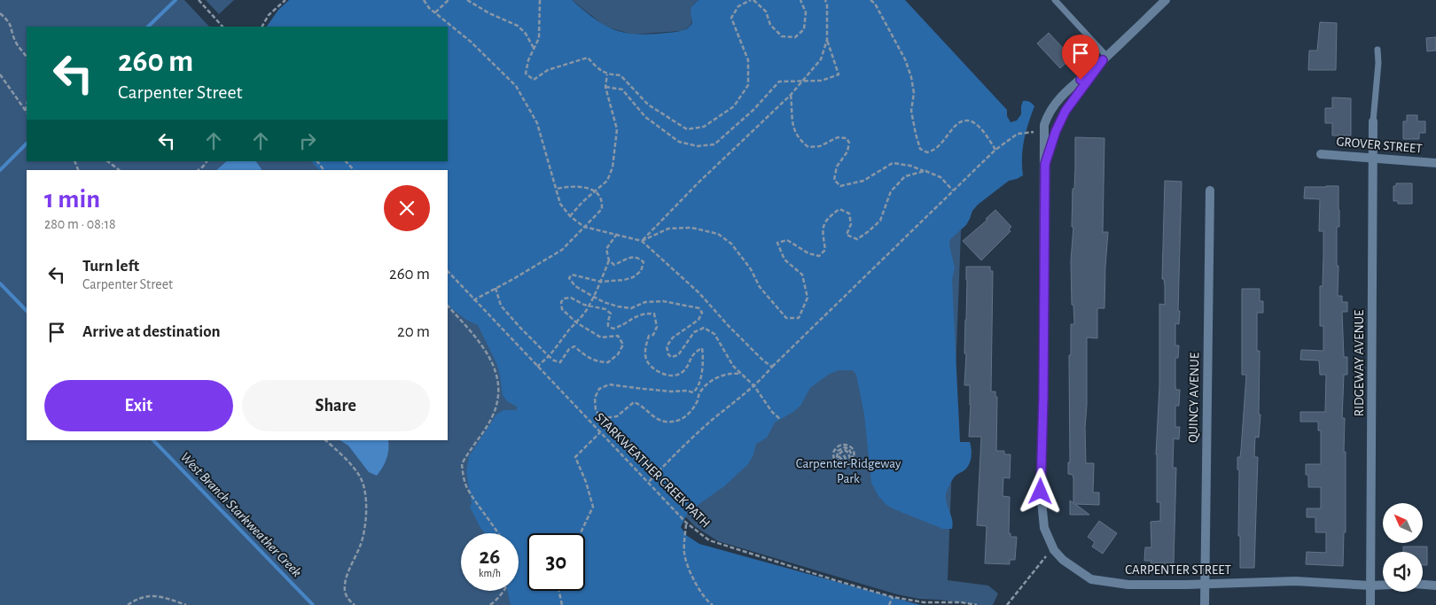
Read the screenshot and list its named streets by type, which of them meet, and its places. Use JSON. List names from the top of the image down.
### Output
{
  "streets": {
    "street": [
      "GROVER STREET",
      "RIDGEWAY AVENUE",
      "QUINCY AVENUE",
      "CARPENTER STREET"
    ],
    "path": ["STARKWEATHER CREEK PATH"]
  },
  "crossings": [
    ["GROVER STREET", "RIDGEWAY AVENUE"],
    ["RIDGEWAY AVENUE", "CARPENTER STREET"],
    ["QUINCY AVENUE", "CARPENTER STREET"]
  ],
  "water": ["West Branch Starkweather Creek"],
  "parks": ["Carpenter-Ridgeway Park"],
  "north": "top left",
  "page": {
    "turn": ["260 m", "Carpenter Street"],
    "heading": ["1 min", "280 m · 08:18"],
    "list": [
      {
        "name": "Turn left",
        "note": "Carpenter Street",
        "value": "260 m"
      },
      {
        "name": "Arrive at destination",
        "value": "20 m"
      }
    ],
    "buttons": ["Exit", "Share"],
    "speed": "26 km/h",
    "limit": "30"
  }
}
